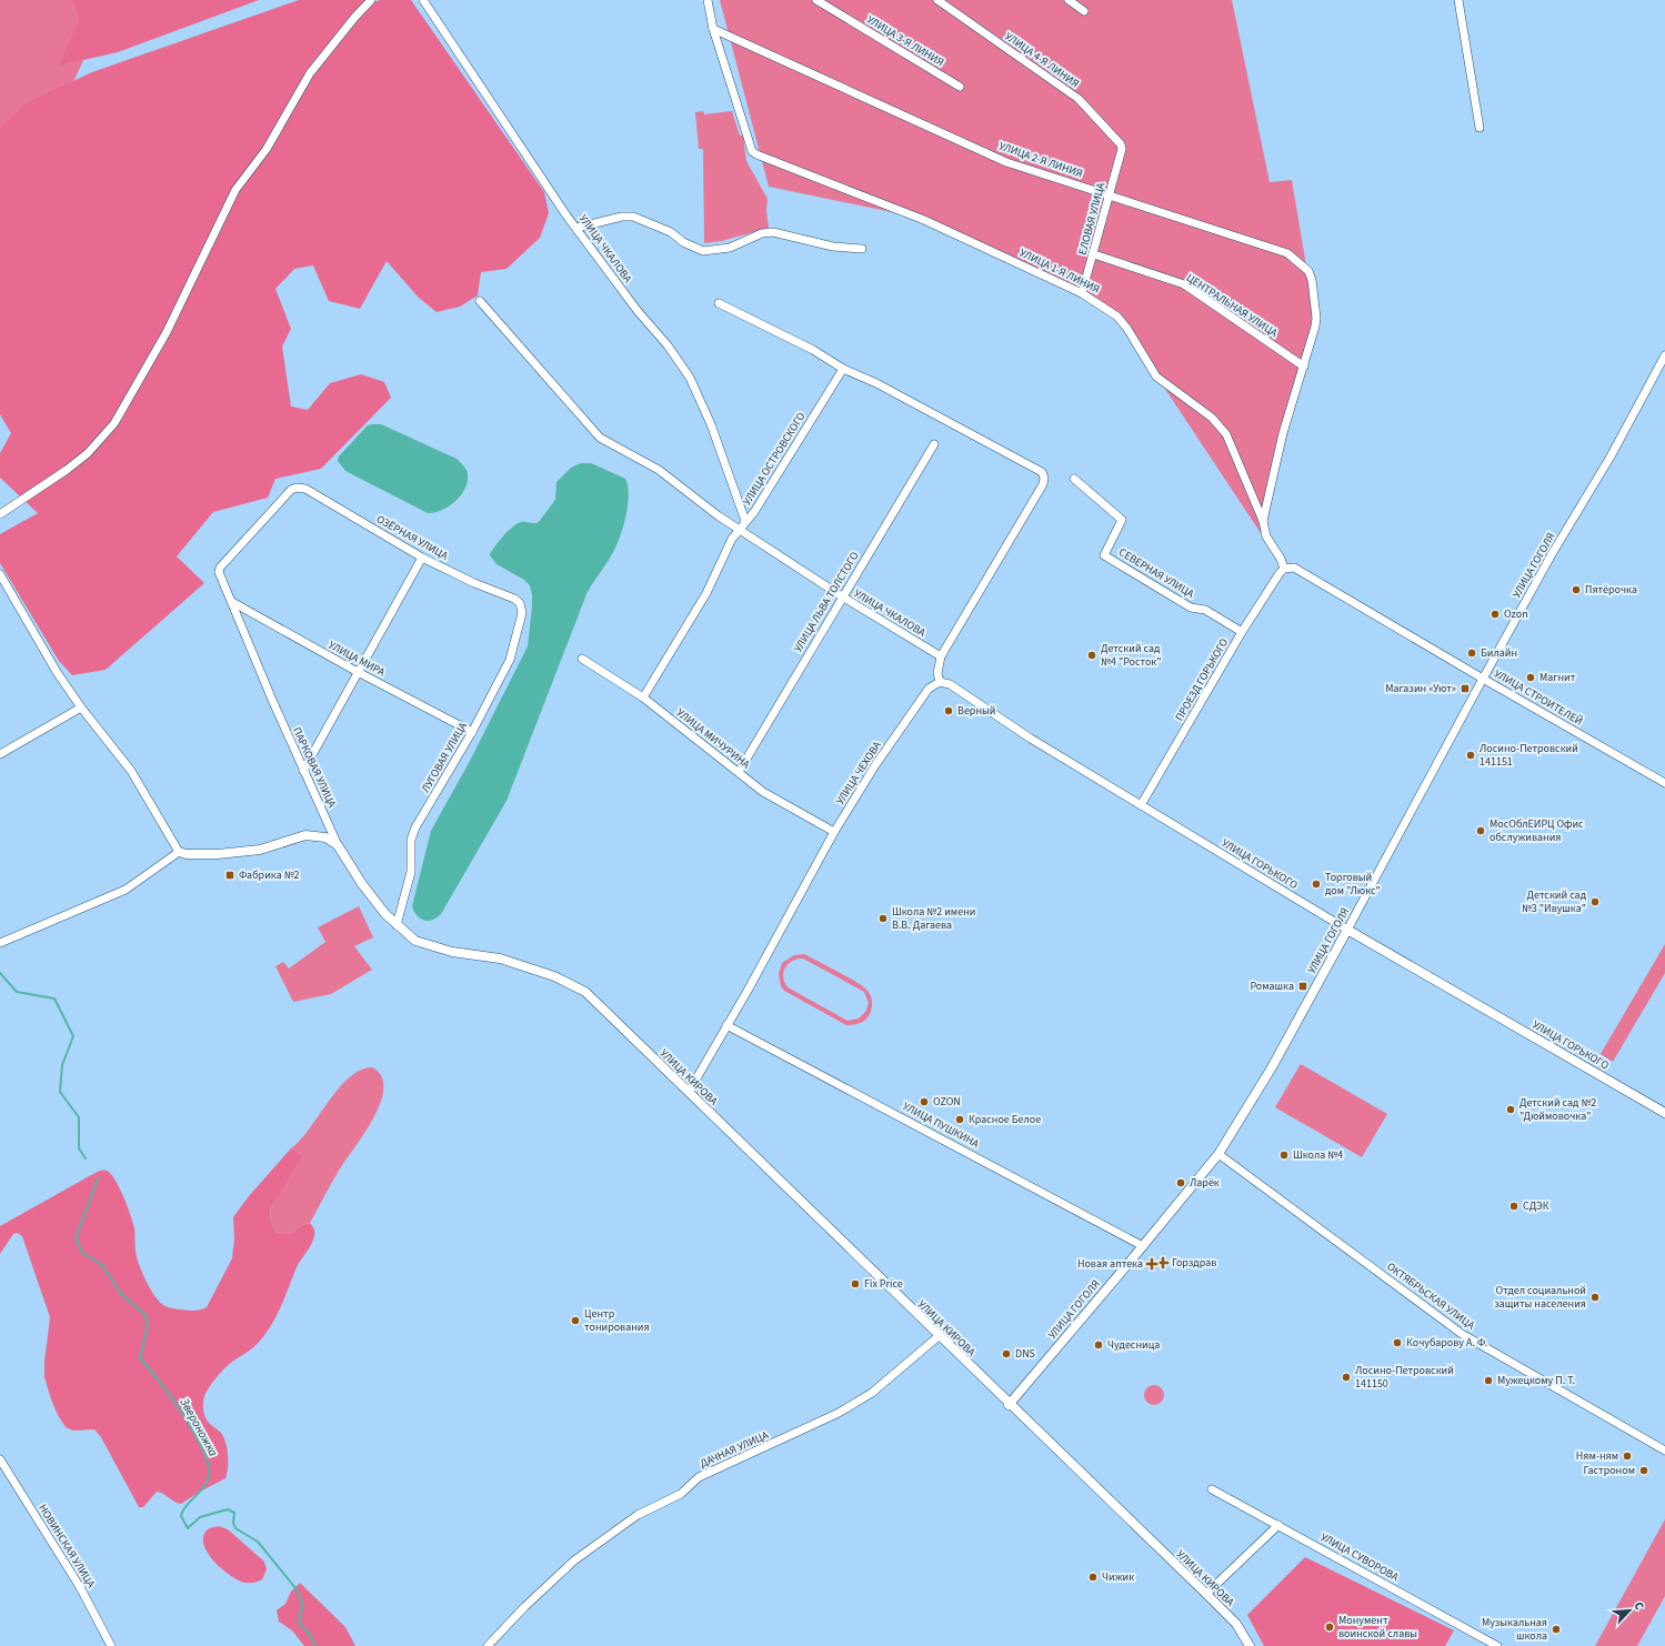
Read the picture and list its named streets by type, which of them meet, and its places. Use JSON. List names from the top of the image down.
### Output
{
  "streets": {
    "street": [
      "УЛИЦА 3-Я ЛИНИЯ",
      "УЛИЦА 4-Я ЛИНИЯ",
      "УЛИЦА 2-Я ЛИНИЯ",
      "ЕЛОВАЯ УЛИЦА",
      "УЛИЦА ЧКАЛОВА",
      "УЛИЦА 1-Я ЛИНИЯ",
      "ЦЕНТРАЛЬНАЯ УЛИЦА",
      "УЛИЦА ОСТРОВСКОГО",
      "ОЗЁРНАЯ УЛИЦА",
      "УЛИЦА ГОГОЛЯ",
      "СЕВЕРНАЯ УЛИЦА",
      "УЛИЦА ЛЬВА ТОЛСТОГО",
      "УЛИЦА МИРА",
      "ПРОЕЗД ГОРЬКОГО",
      "УЛИЦА СТРОИТЕЛЕЙ",
      "УЛИЦА МИЧУРИНА",
      "ЛУГОВАЯ УЛИЦА",
      "ПАРКОВАЯ УЛИЦА",
      "УЛИЦА ЧЕХОВА",
      "УЛИЦА ГОРЬКОГО",
      "УЛИЦА КИРОВА",
      "УЛИЦА ПУШКИНА",
      "ОКТЯБРЬСКАЯ УЛИЦА",
      "ДАЧНАЯ УЛИЦА",
      "НОВИНСКАЯ УЛИЦА",
      "УЛИЦА СУВОРОВА"
    ]
  },
  "crossings": [
    ["УЛИЦА 4-Я ЛИНИЯ", "ЕЛОВАЯ УЛИЦА"],
    ["УЛИЦА 2-Я ЛИНИЯ", "ЕЛОВАЯ УЛИЦА"],
    ["УЛИЦА 2-Я ЛИНИЯ", "УЛИЦА 1-Я ЛИНИЯ"],
    ["УЛИЦА 2-Я ЛИНИЯ", "ЦЕНТРАЛЬНАЯ УЛИЦА"],
    ["ЕЛОВАЯ УЛИЦА", "УЛИЦА 1-Я ЛИНИЯ"],
    ["ЕЛОВАЯ УЛИЦА", "ЦЕНТРАЛЬНАЯ УЛИЦА"],
    ["УЛИЦА ЧКАЛОВА", "УЛИЦА ОСТРОВСКОГО"],
    ["УЛИЦА ЧКАЛОВА", "УЛИЦА ЛЬВА ТОЛСТОГО"],
    ["УЛИЦА 1-Я ЛИНИЯ", "ПРОЕЗД ГОРЬКОГО"],
    ["УЛИЦА 1-Я ЛИНИЯ", "УЛИЦА СТРОИТЕЛЕЙ"],
    ["УЛИЦА ОСТРОВСКОГО", "УЛИЦА МИЧУРИНА"],
    ["ОЗЁРНАЯ УЛИЦА", "ЛУГОВАЯ УЛИЦА"],
    ["ОЗЁРНАЯ УЛИЦА", "ПАРКОВАЯ УЛИЦА"],
    ["УЛИЦА ГОГОЛЯ", "УЛИЦА СТРОИТЕЛЕЙ"],
    ["УЛИЦА ГОГОЛЯ", "УЛИЦА ГОРЬКОГО"],
    ["УЛИЦА ГОГОЛЯ", "УЛИЦА КИРОВА"],
    ["УЛИЦА ГОГОЛЯ", "УЛИЦА ПУШКИНА"],
    ["УЛИЦА ГОГОЛЯ", "ОКТЯБРЬСКАЯ УЛИЦА"],
    ["СЕВЕРНАЯ УЛИЦА", "ПРОЕЗД ГОРЬКОГО"],
    ["УЛИЦА ЛЬВА ТОЛСТОГО", "УЛИЦА МИЧУРИНА"],
    ["УЛИЦА МИРА", "ЛУГОВАЯ УЛИЦА"],
    ["УЛИЦА МИРА", "ПАРКОВАЯ УЛИЦА"],
    ["ПРОЕЗД ГОРЬКОГО", "УЛИЦА СТРОИТЕЛЕЙ"],
    ["ПРОЕЗД ГОРЬКОГО", "УЛИЦА ГОРЬКОГО"],
    ["УЛИЦА МИЧУРИНА", "УЛИЦА ЧЕХОВА"],
    ["ЛУГОВАЯ УЛИЦА", "ПАРКОВАЯ УЛИЦА"],
    ["ПАРКОВАЯ УЛИЦА", "УЛИЦА КИРОВА"],
    ["УЛИЦА ЧЕХОВА", "УЛИЦА ГОРЬКОГО"],
    ["УЛИЦА ЧЕХОВА", "УЛИЦА КИРОВА"],
    ["УЛИЦА ЧЕХОВА", "УЛИЦА ПУШКИНА"],
    ["УЛИЦА КИРОВА", "ДАЧНАЯ УЛИЦА"]
  ],
  "water": ["Звероножка"],
  "places": {
    "other": [
      "Пятёрочка",
      "Ozon",
      "Билайн",
      "Детский сад №4 \"Росток\"",
      "Магнит",
      "Верный",
      "Лосино-Петровский 141151",
      "МосОблЕИРЦ Офис обслуживания",
      "Торговый дом \"Люкс\"",
      "Детский сад №3 \"Ивушка\"",
      "Школа №2 имени В.В. Дагаева",
      "OZON",
      "Детский сад №2 \"Дюймовочка\"",
      "Красное Белое",
      "Школа №4",
      "Ларёк",
      "СДЭК",
      "Fix Price",
      "Отдел социальной защиты населения",
      "Центр тонирования",
      "Кочубарову А. Ф.",
      "Чудесница",
      "DNS",
      "Лосино-Петровский 141150",
      "Мужецкому П. Т.",
      "Ням-ням",
      "Гастроном",
      "Чижик",
      "Монумент воинской славы",
      "Музыкальная школа"
    ],
    "transit": ["Магазин «Уют»", "Фабрика №2", "Ромашка"],
    "health": ["Горздрав", "Новая аптека"]
  },
  "north": "top right"
}
